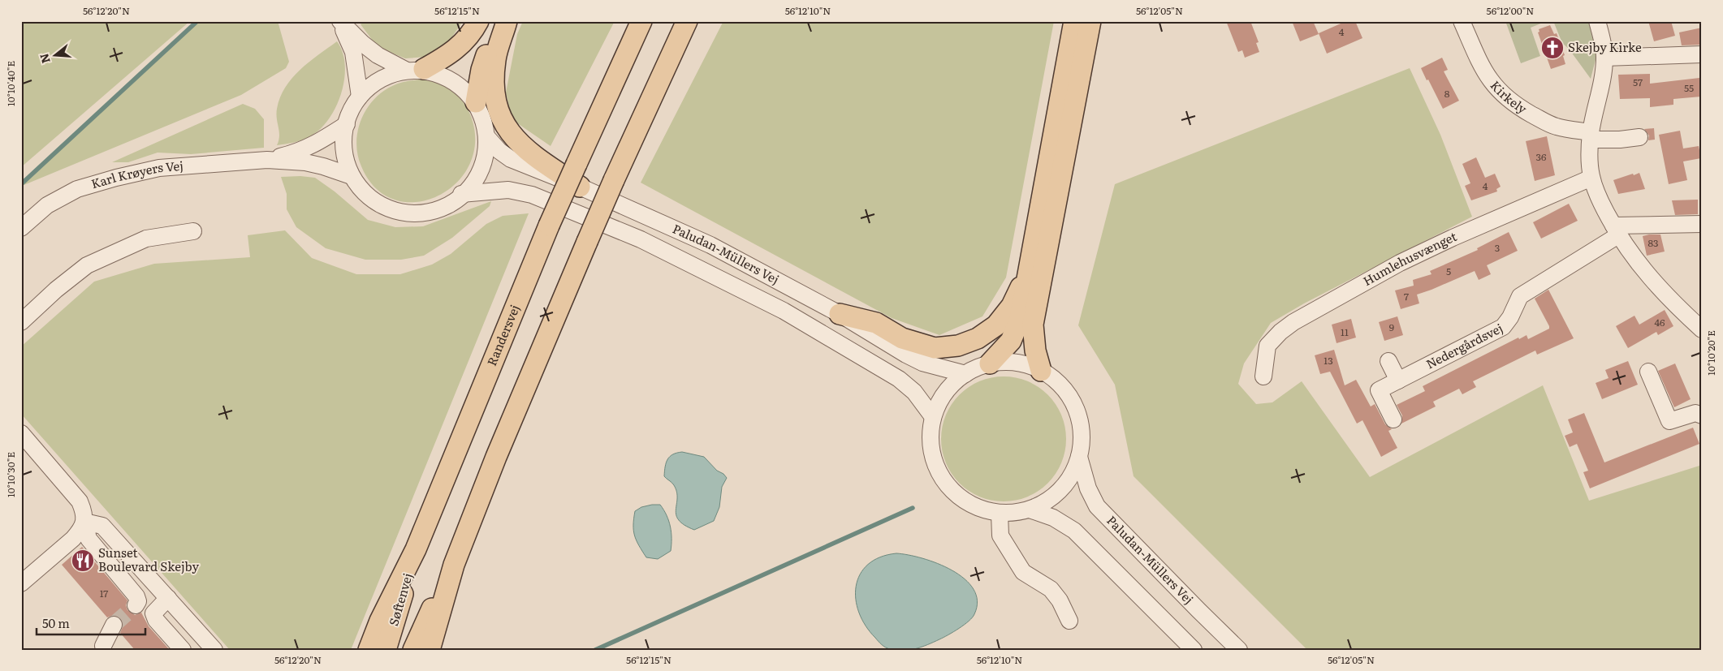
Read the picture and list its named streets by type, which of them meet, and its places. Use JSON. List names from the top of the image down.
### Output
{
  "streets": {
    "main road": ["Randersvej", "Søftenvej"],
    "street": [
      "Kirkely",
      "Karl Krøyers Vej",
      "Paludan-Müllers Vej",
      "Humlehusvænget",
      "Nedergårdsvej"
    ]
  },
  "crossings": [
    ["Karl Krøyers Vej", "Paludan-Müllers Vej"],
    ["Randersvej", "Søftenvej"]
  ],
  "places": {
    "church": ["Skejby Kirke"],
    "restaurant": ["Sunset Boulevard Skejby"]
  },
  "house_numbers": [
    "4",
    "57",
    "55",
    "8",
    "36",
    "4",
    "83",
    "3",
    "5",
    "7",
    "46",
    "9",
    "11",
    "13",
    "17"
  ],
  "scale_bar": "50 m",
  "north": "left",
  "coordinates": [
    "56°12'20\"N",
    "56°12'15\"N",
    "56°12'10\"N",
    "56°12'05\"N",
    "56°12'00\"N",
    "10°10'40\"E",
    "10°10'20\"E",
    "10°10'30\"E"
  ]
}
